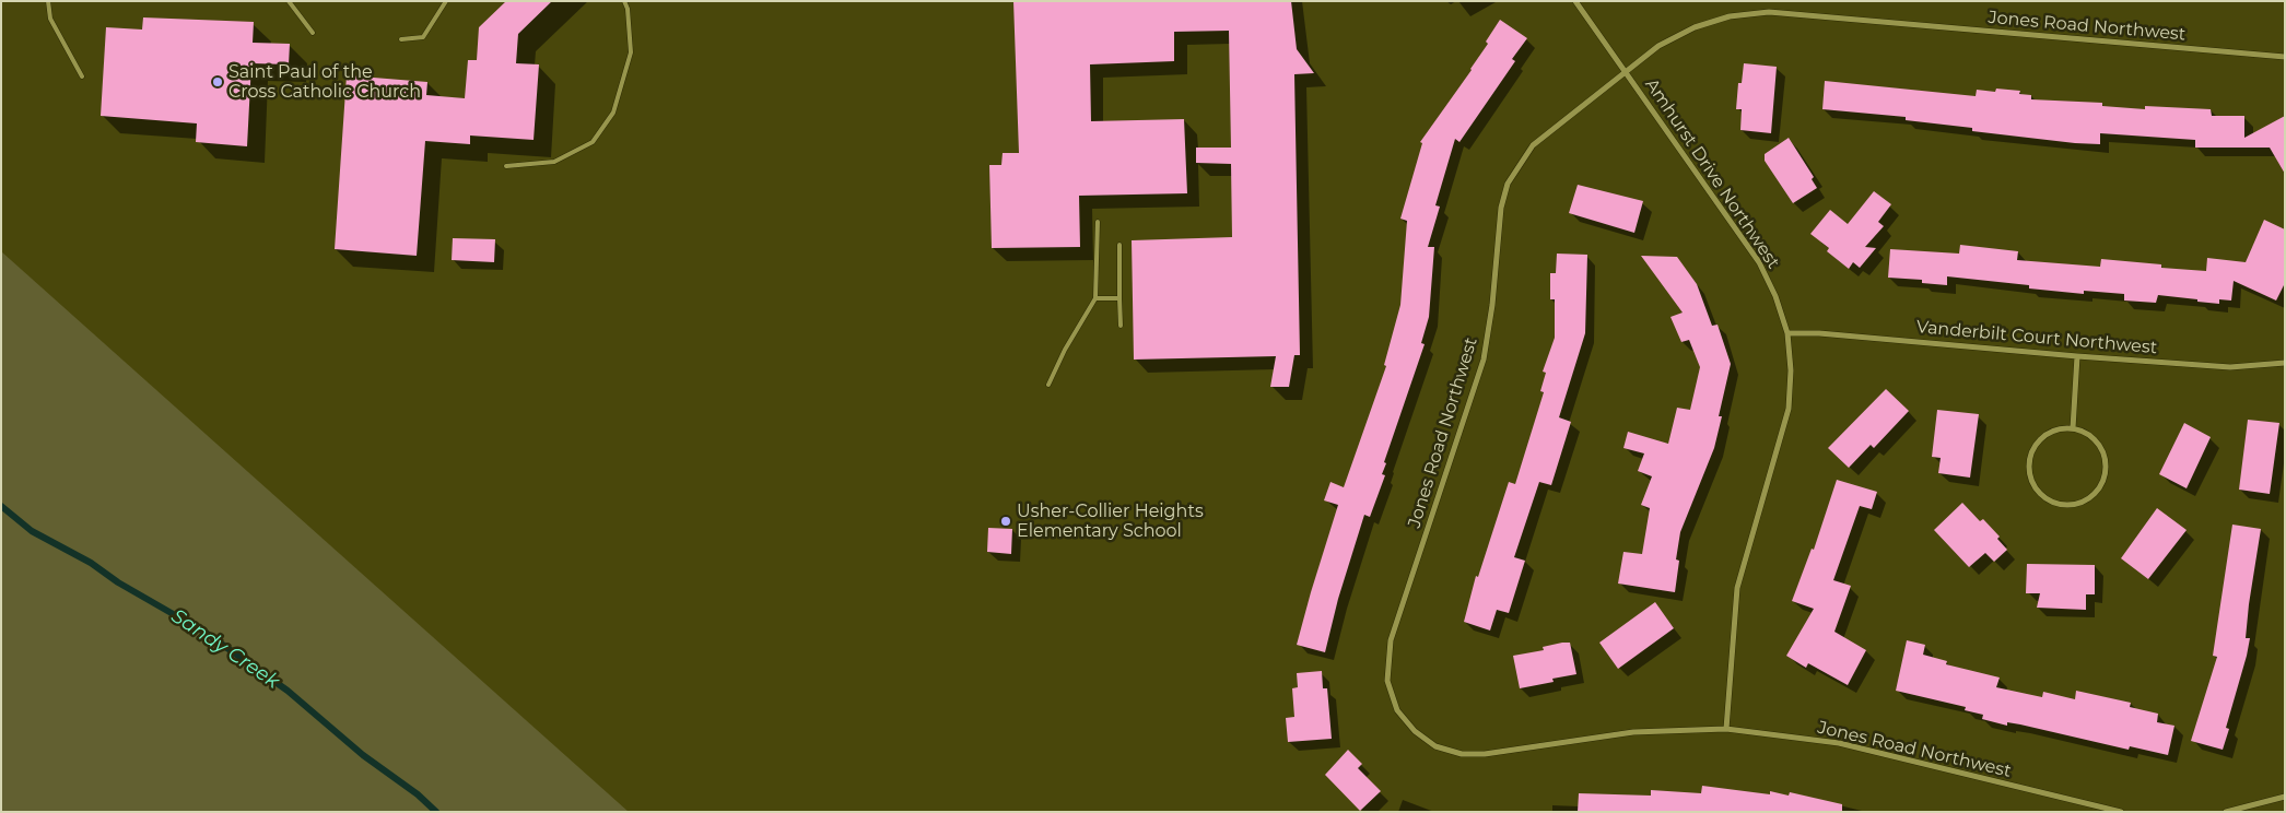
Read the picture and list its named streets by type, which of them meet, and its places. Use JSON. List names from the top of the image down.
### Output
{
  "streets": {
    "street": ["Jones Road Northwest", "Amhurst Drive Northwest", "Vanderbilt Court Northwest"]
  },
  "crossings": [
    ["Jones Road Northwest", "Amhurst Drive Northwest"],
    ["Amhurst Drive Northwest", "Vanderbilt Court Northwest"]
  ],
  "water": ["Sandy Creek"],
  "places": ["Saint Paul of the Cross Catholic Church", "Usher-Collier Heights Elementary School"]
}
